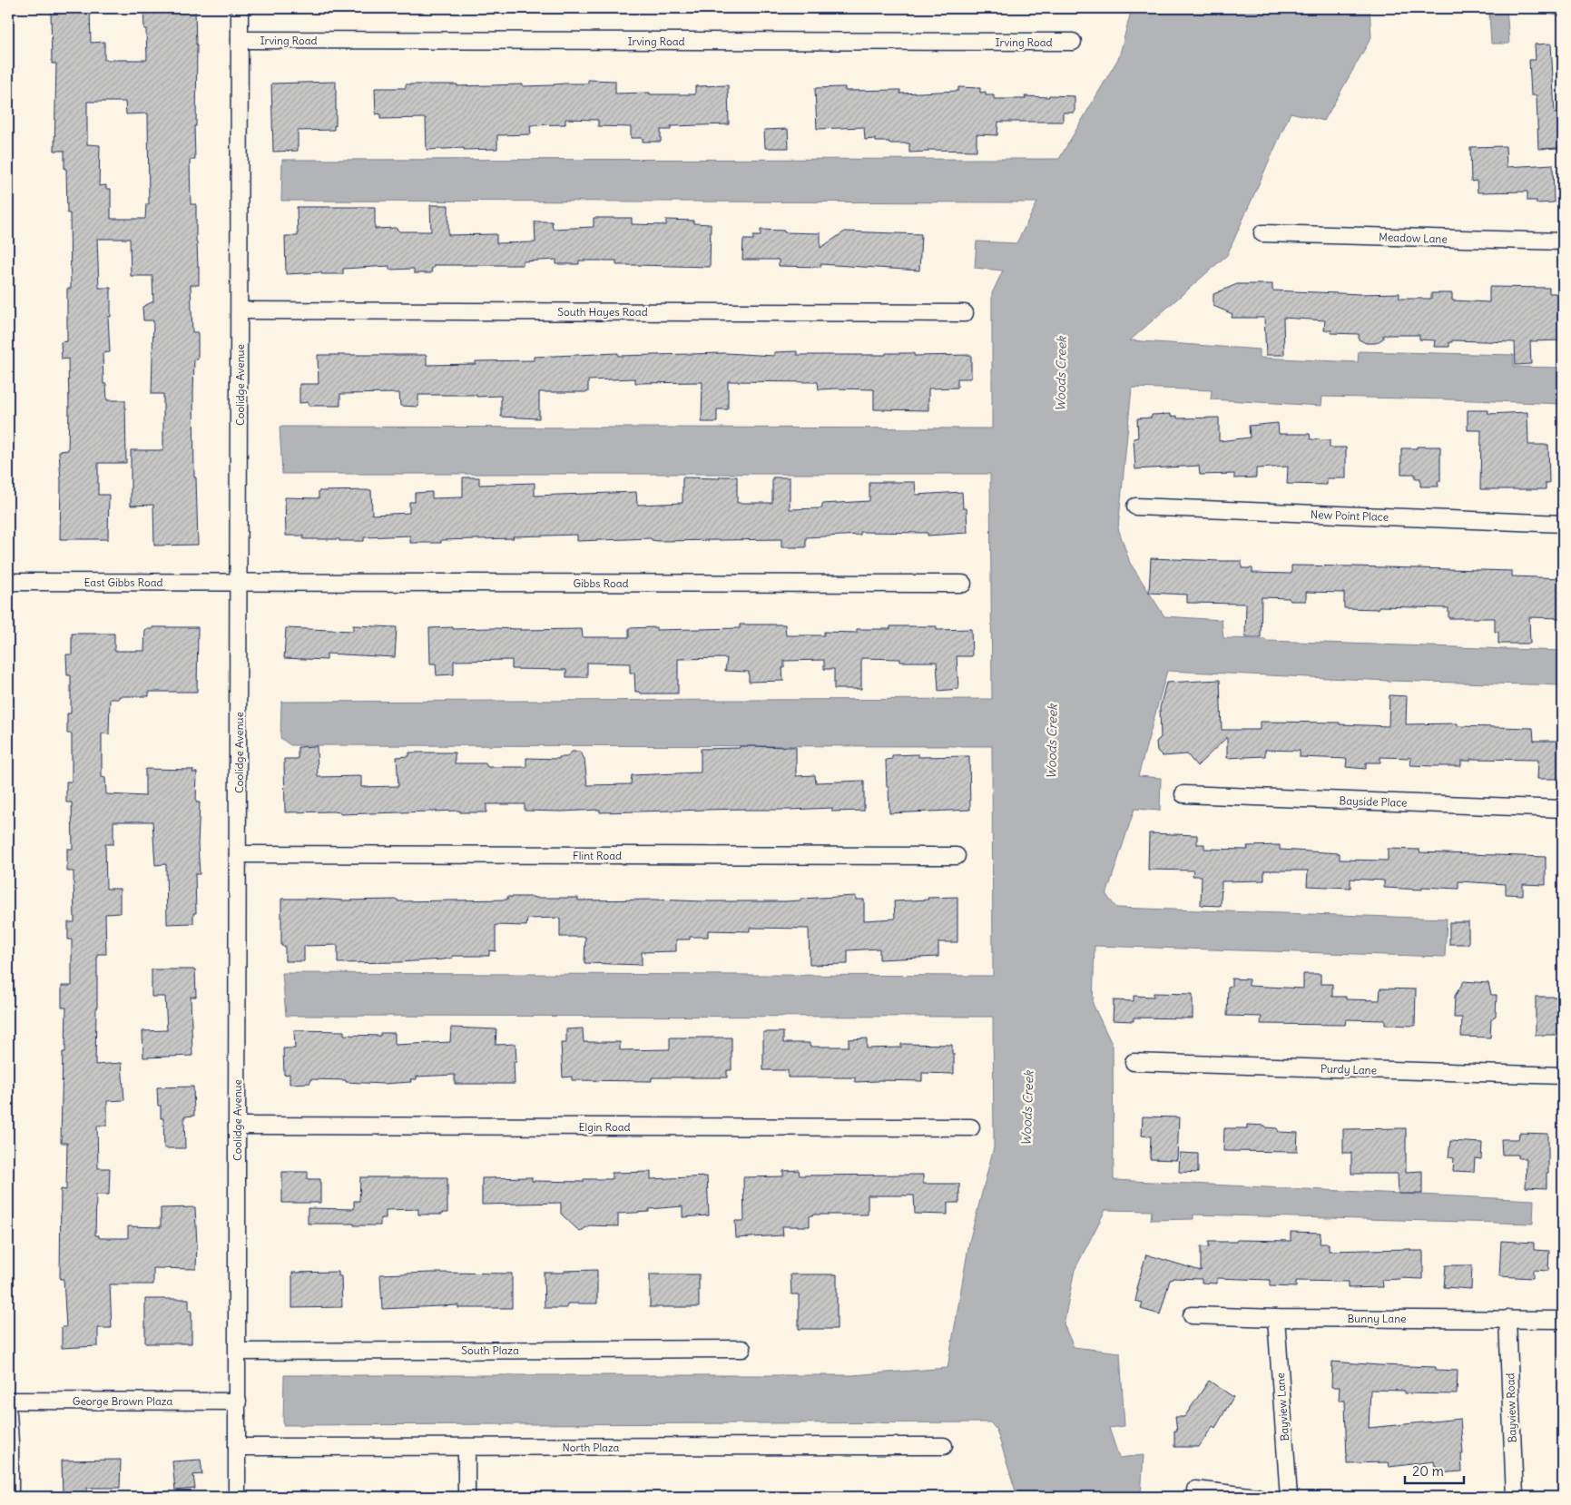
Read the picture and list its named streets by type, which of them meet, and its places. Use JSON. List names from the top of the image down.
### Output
{
  "streets": {
    "street": [
      "Irving Road",
      "Meadow Lane",
      "South Hayes Road",
      "Coolidge Avenue",
      "New Point Place",
      "East Gibbs Road",
      "Gibbs Road",
      "Bayside Place",
      "Flint Road",
      "Purdy Lane",
      "Elgin Road",
      "Bunny Lane",
      "South Plaza",
      "George Brown Plaza",
      "Bayview Lane",
      "Bayview Road",
      "North Plaza"
    ]
  },
  "crossings": [
    ["Irving Road", "Coolidge Avenue"],
    ["South Hayes Road", "Coolidge Avenue"],
    ["Coolidge Avenue", "East Gibbs Road"],
    ["Coolidge Avenue", "Gibbs Road"],
    ["Coolidge Avenue", "Flint Road"],
    ["Coolidge Avenue", "Elgin Road"],
    ["Coolidge Avenue", "South Plaza"],
    ["Coolidge Avenue", "George Brown Plaza"],
    ["Coolidge Avenue", "North Plaza"],
    ["East Gibbs Road", "Gibbs Road"],
    ["Bunny Lane", "Bayview Lane"],
    ["Bunny Lane", "Bayview Road"]
  ],
  "water": ["Woods Creek"],
  "scale_bar": "20 m"
}
